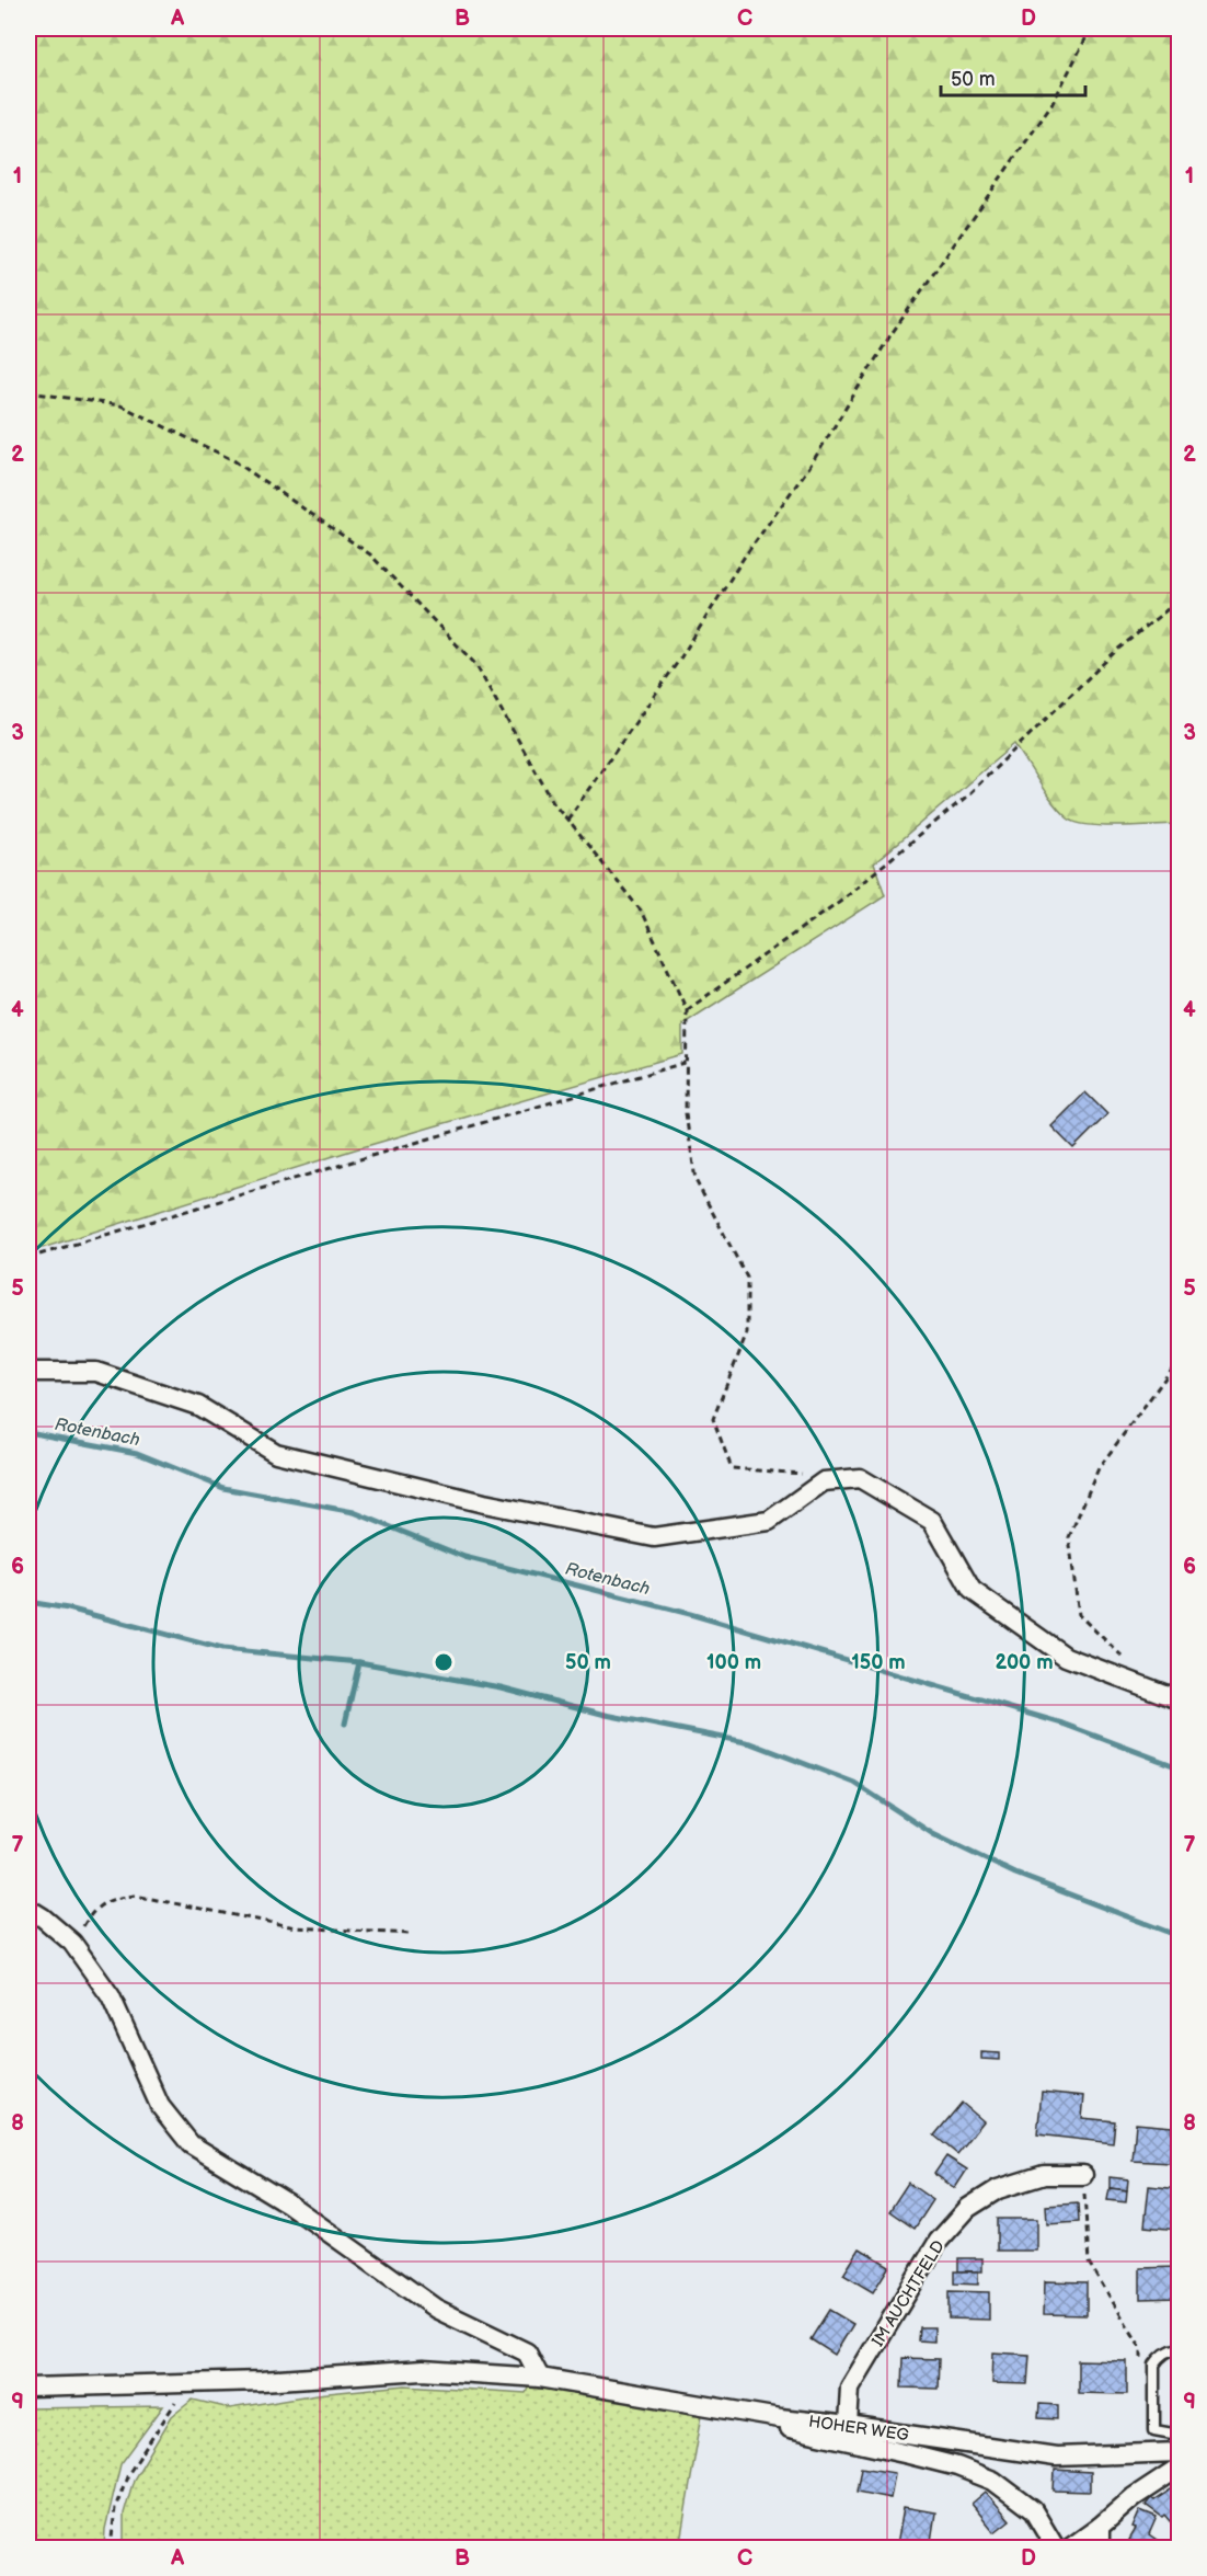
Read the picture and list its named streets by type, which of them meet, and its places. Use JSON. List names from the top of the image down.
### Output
{
  "streets": {
    "street": ["IM AUCHTFELD", "HOHER WEG"]
  },
  "crossings": [
    ["IM AUCHTFELD", "HOHER WEG"]
  ],
  "water": ["Rotenbach"],
  "scale_bar": "50 m",
  "grid": {
    "columns": [
      "A",
      "B",
      "C",
      "D"
    ],
    "rows": [
      "1",
      "2",
      "3",
      "4",
      "5",
      "6",
      "7",
      "8",
      "9"
    ]
  },
  "rings": [
    "50 m",
    "100 m",
    "150 m",
    "200 m"
  ]
}
